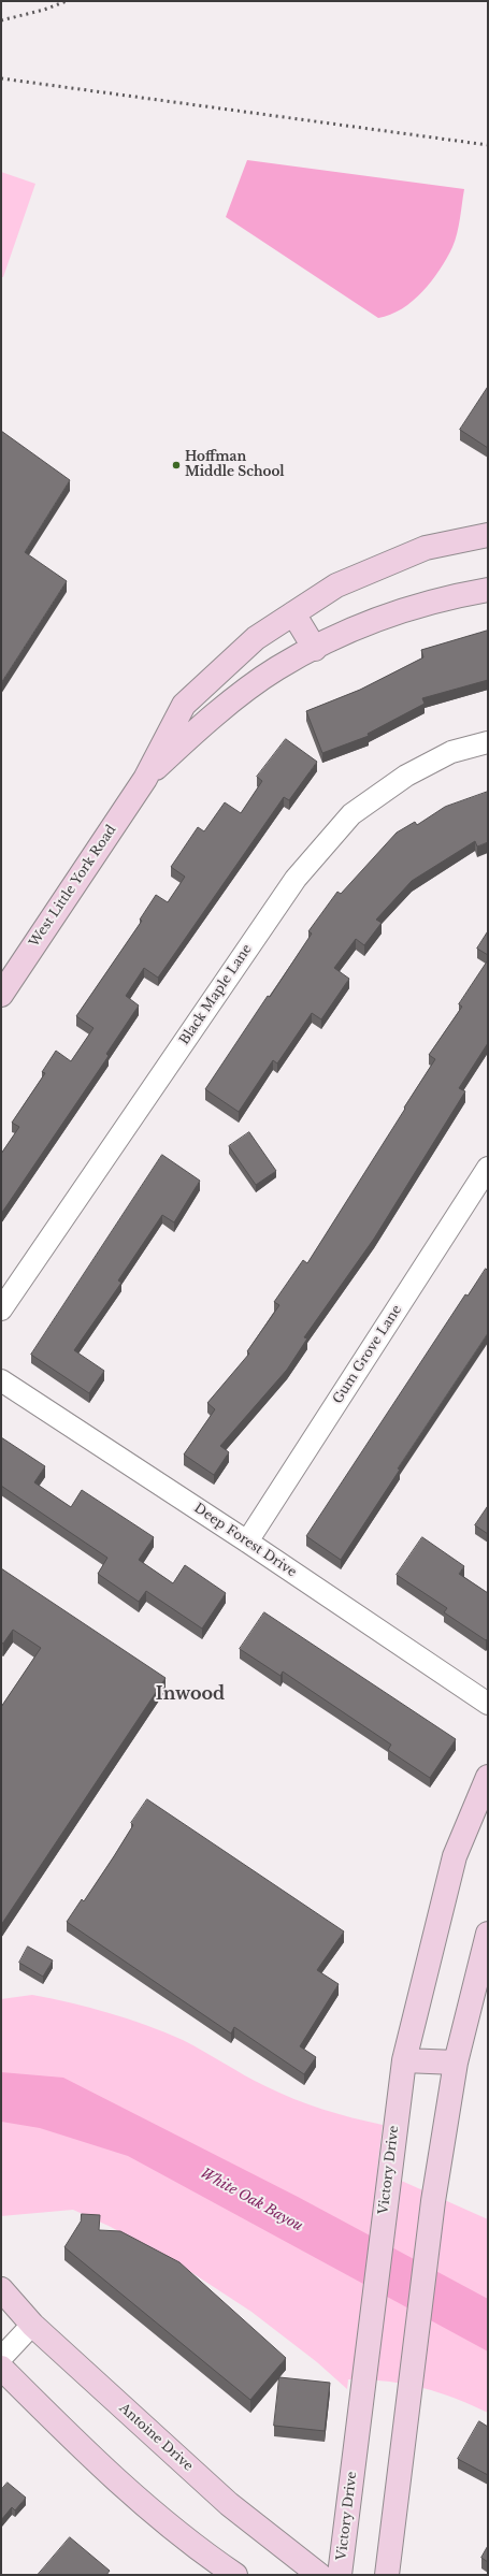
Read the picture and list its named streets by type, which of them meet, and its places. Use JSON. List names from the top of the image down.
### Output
{
  "streets": {
    "main road": ["West Little York Road", "Victory Drive", "Antoine Drive"],
    "street": ["Black Maple Lane", "Gum Grove Lane", "Deep Forest Drive"]
  },
  "crossings": [
    ["Gum Grove Lane", "Deep Forest Drive"]
  ],
  "districts": ["Inwood"],
  "water": ["White Oak Bayou"],
  "places": ["Hoffman Middle School"]
}
